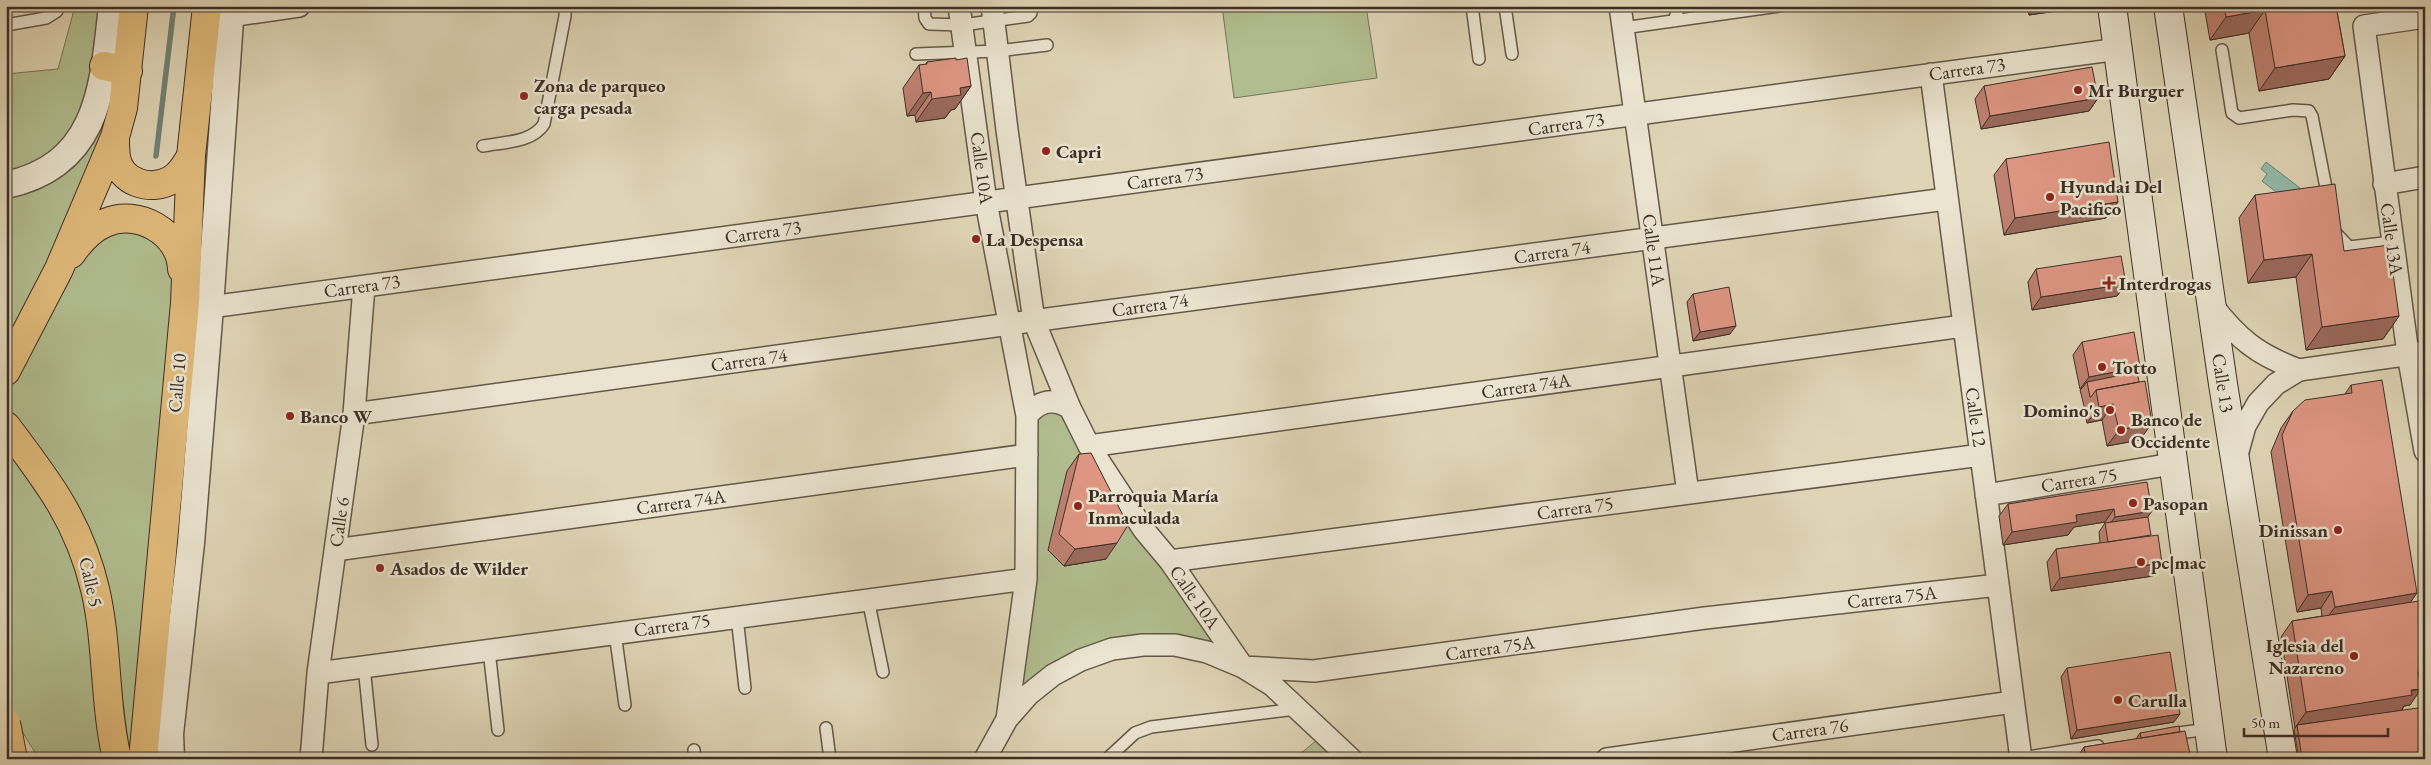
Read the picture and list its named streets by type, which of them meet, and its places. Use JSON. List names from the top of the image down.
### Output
{
  "streets": {
    "main road": ["Calle 10", "Calle 13", "Calle 5"],
    "street": [
      "Carrera 73",
      "Calle 10A",
      "Calle 13A",
      "Calle 11A",
      "Carrera 74",
      "Carrera 74A",
      "Calle 12",
      "Carrera 75",
      "Calle 6",
      "Carrera 75A",
      "Carrera 76"
    ]
  },
  "crossings": [
    ["Carrera 73", "Calle 10A"],
    ["Carrera 73", "Calle 11A"],
    ["Carrera 73", "Calle 10"],
    ["Carrera 73", "Calle 12"],
    ["Carrera 73", "Calle 6"],
    ["Calle 10A", "Carrera 74"],
    ["Calle 10A", "Carrera 74A"],
    ["Calle 10A", "Carrera 75"],
    ["Calle 10A", "Carrera 75A"],
    ["Calle 11A", "Carrera 74"],
    ["Calle 11A", "Carrera 74A"],
    ["Calle 11A", "Carrera 75"],
    ["Carrera 74", "Calle 12"],
    ["Carrera 74", "Calle 6"],
    ["Carrera 74A", "Calle 12"],
    ["Carrera 74A", "Calle 6"],
    ["Calle 12", "Carrera 75"],
    ["Calle 12", "Carrera 75A"],
    ["Calle 12", "Carrera 76"],
    ["Carrera 75", "Calle 6"]
  ],
  "places": {
    "other": [
      "Mr Burguer",
      "Zona de parqueo carga pesada",
      "Capri",
      "Hyundai Del Pacifico",
      "La Despensa",
      "Totto",
      "Domino's",
      "Banco W",
      "Banco de Occidente",
      "Pasopan",
      "Parroquia María Inmaculada",
      "Dinissan",
      "pc|mac",
      "Asados de Wilder",
      "Iglesia del Nazareno",
      "Carulla"
    ],
    "health": ["Interdrogas"]
  },
  "scale_bar": "50 m"
}
